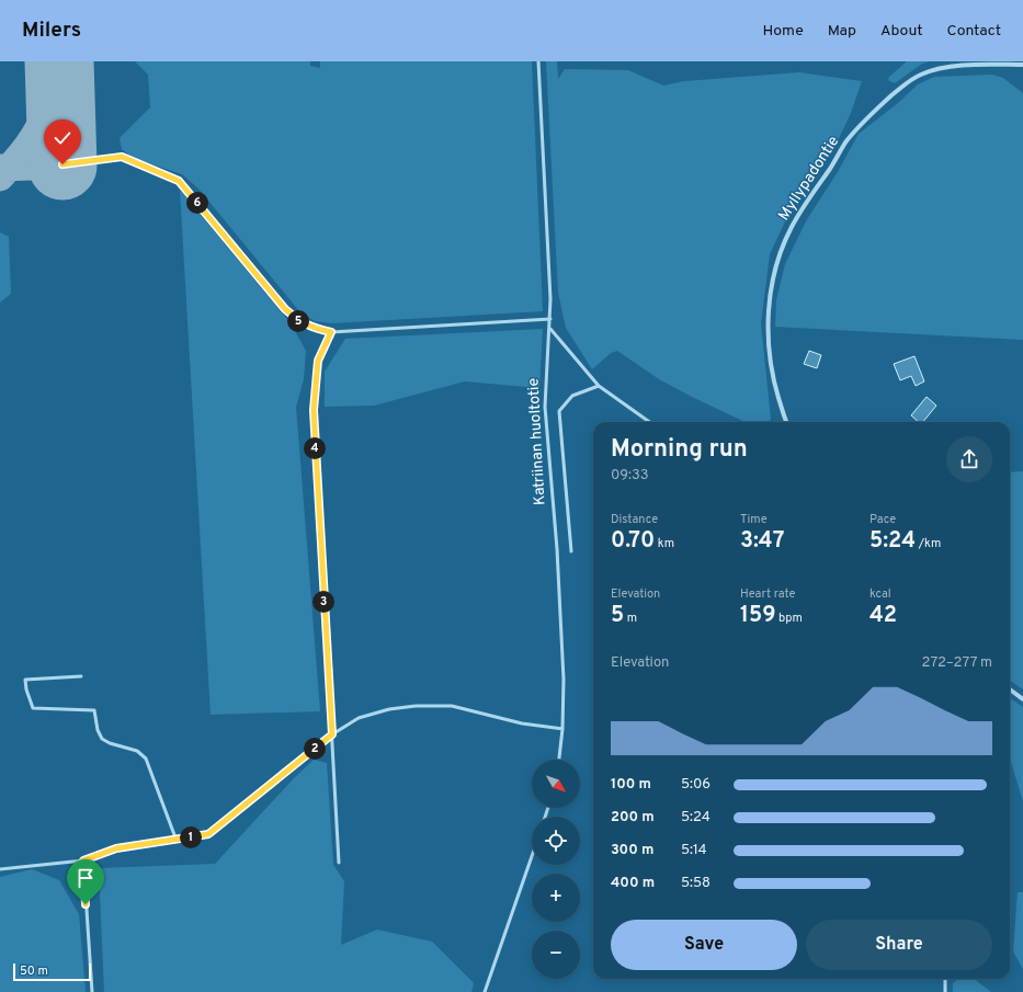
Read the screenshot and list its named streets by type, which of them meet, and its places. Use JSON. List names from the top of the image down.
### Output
{
  "streets": {
    "street": ["Myllypadontie"],
    "lane": ["Katriinan huoltotie"]
  },
  "scale_bar": "50 m",
  "north": "bottom right",
  "page": {
    "header": "Milers",
    "nav": [
      "Home",
      "Map",
      "About",
      "Contact"
    ],
    "pins": [
      "6",
      "5",
      "4",
      "3",
      "2",
      "1"
    ],
    "heading": ["Morning run", "09:33"],
    "stats": [
      ["Distance", "0.70 km"],
      ["Time", "3:47"],
      ["Pace", "5:24 /km"],
      ["Elevation", "5 m"],
      ["Heart rate", "159 bpm"],
      ["kcal", "42"]
    ],
    "chart": ["Elevation", "272–277 m"],
    "map_buttons": ["+", "−"],
    "list": [
      {
        "name": "100 m",
        "note": "5:06"
      },
      {
        "name": "200 m",
        "note": "5:24"
      },
      {
        "name": "300 m",
        "note": "5:14"
      },
      {
        "name": "400 m",
        "note": "5:58"
      }
    ],
    "buttons": ["Save", "Share"],
    "scale": "50 m"
  }
}
